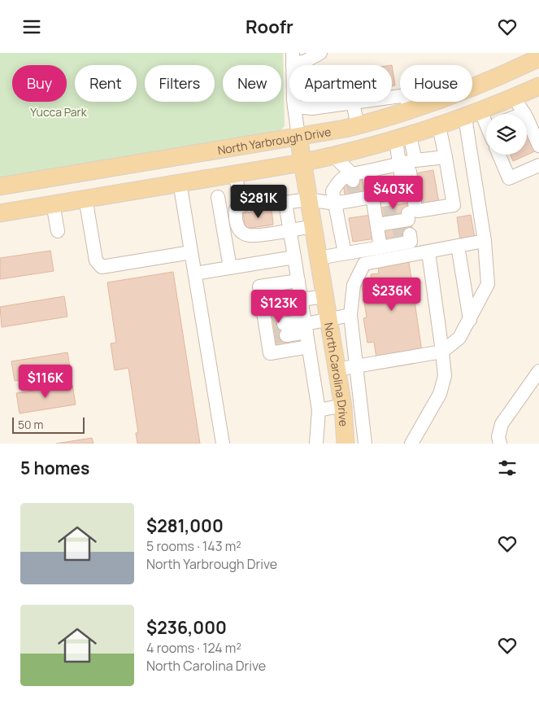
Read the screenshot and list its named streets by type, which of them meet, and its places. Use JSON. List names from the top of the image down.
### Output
{
  "streets": {
    "main road": ["North Yarbrough Drive", "North Carolina Drive"]
  },
  "crossings": [
    ["North Yarbrough Drive", "North Carolina Drive"]
  ],
  "parks": ["Yucca Park"],
  "scale_bar": "50 m",
  "page": {
    "header": "Roofr",
    "chip": [
      "Buy",
      "Rent",
      "Filters",
      "New",
      "Apartment",
      "House"
    ],
    "price": [
      "$403K",
      "$281K",
      "$236K",
      "$123K",
      "$116K"
    ],
    "scale": "50 m",
    "heading": "5 homes",
    "list": [
      {
        "name": "$281,000",
        "note": "5 rooms · 143 m² · North Yarbrough Drive"
      },
      {
        "name": "$236,000",
        "note": "4 rooms · 124 m² · North Carolina Drive"
      }
    ]
  }
}
